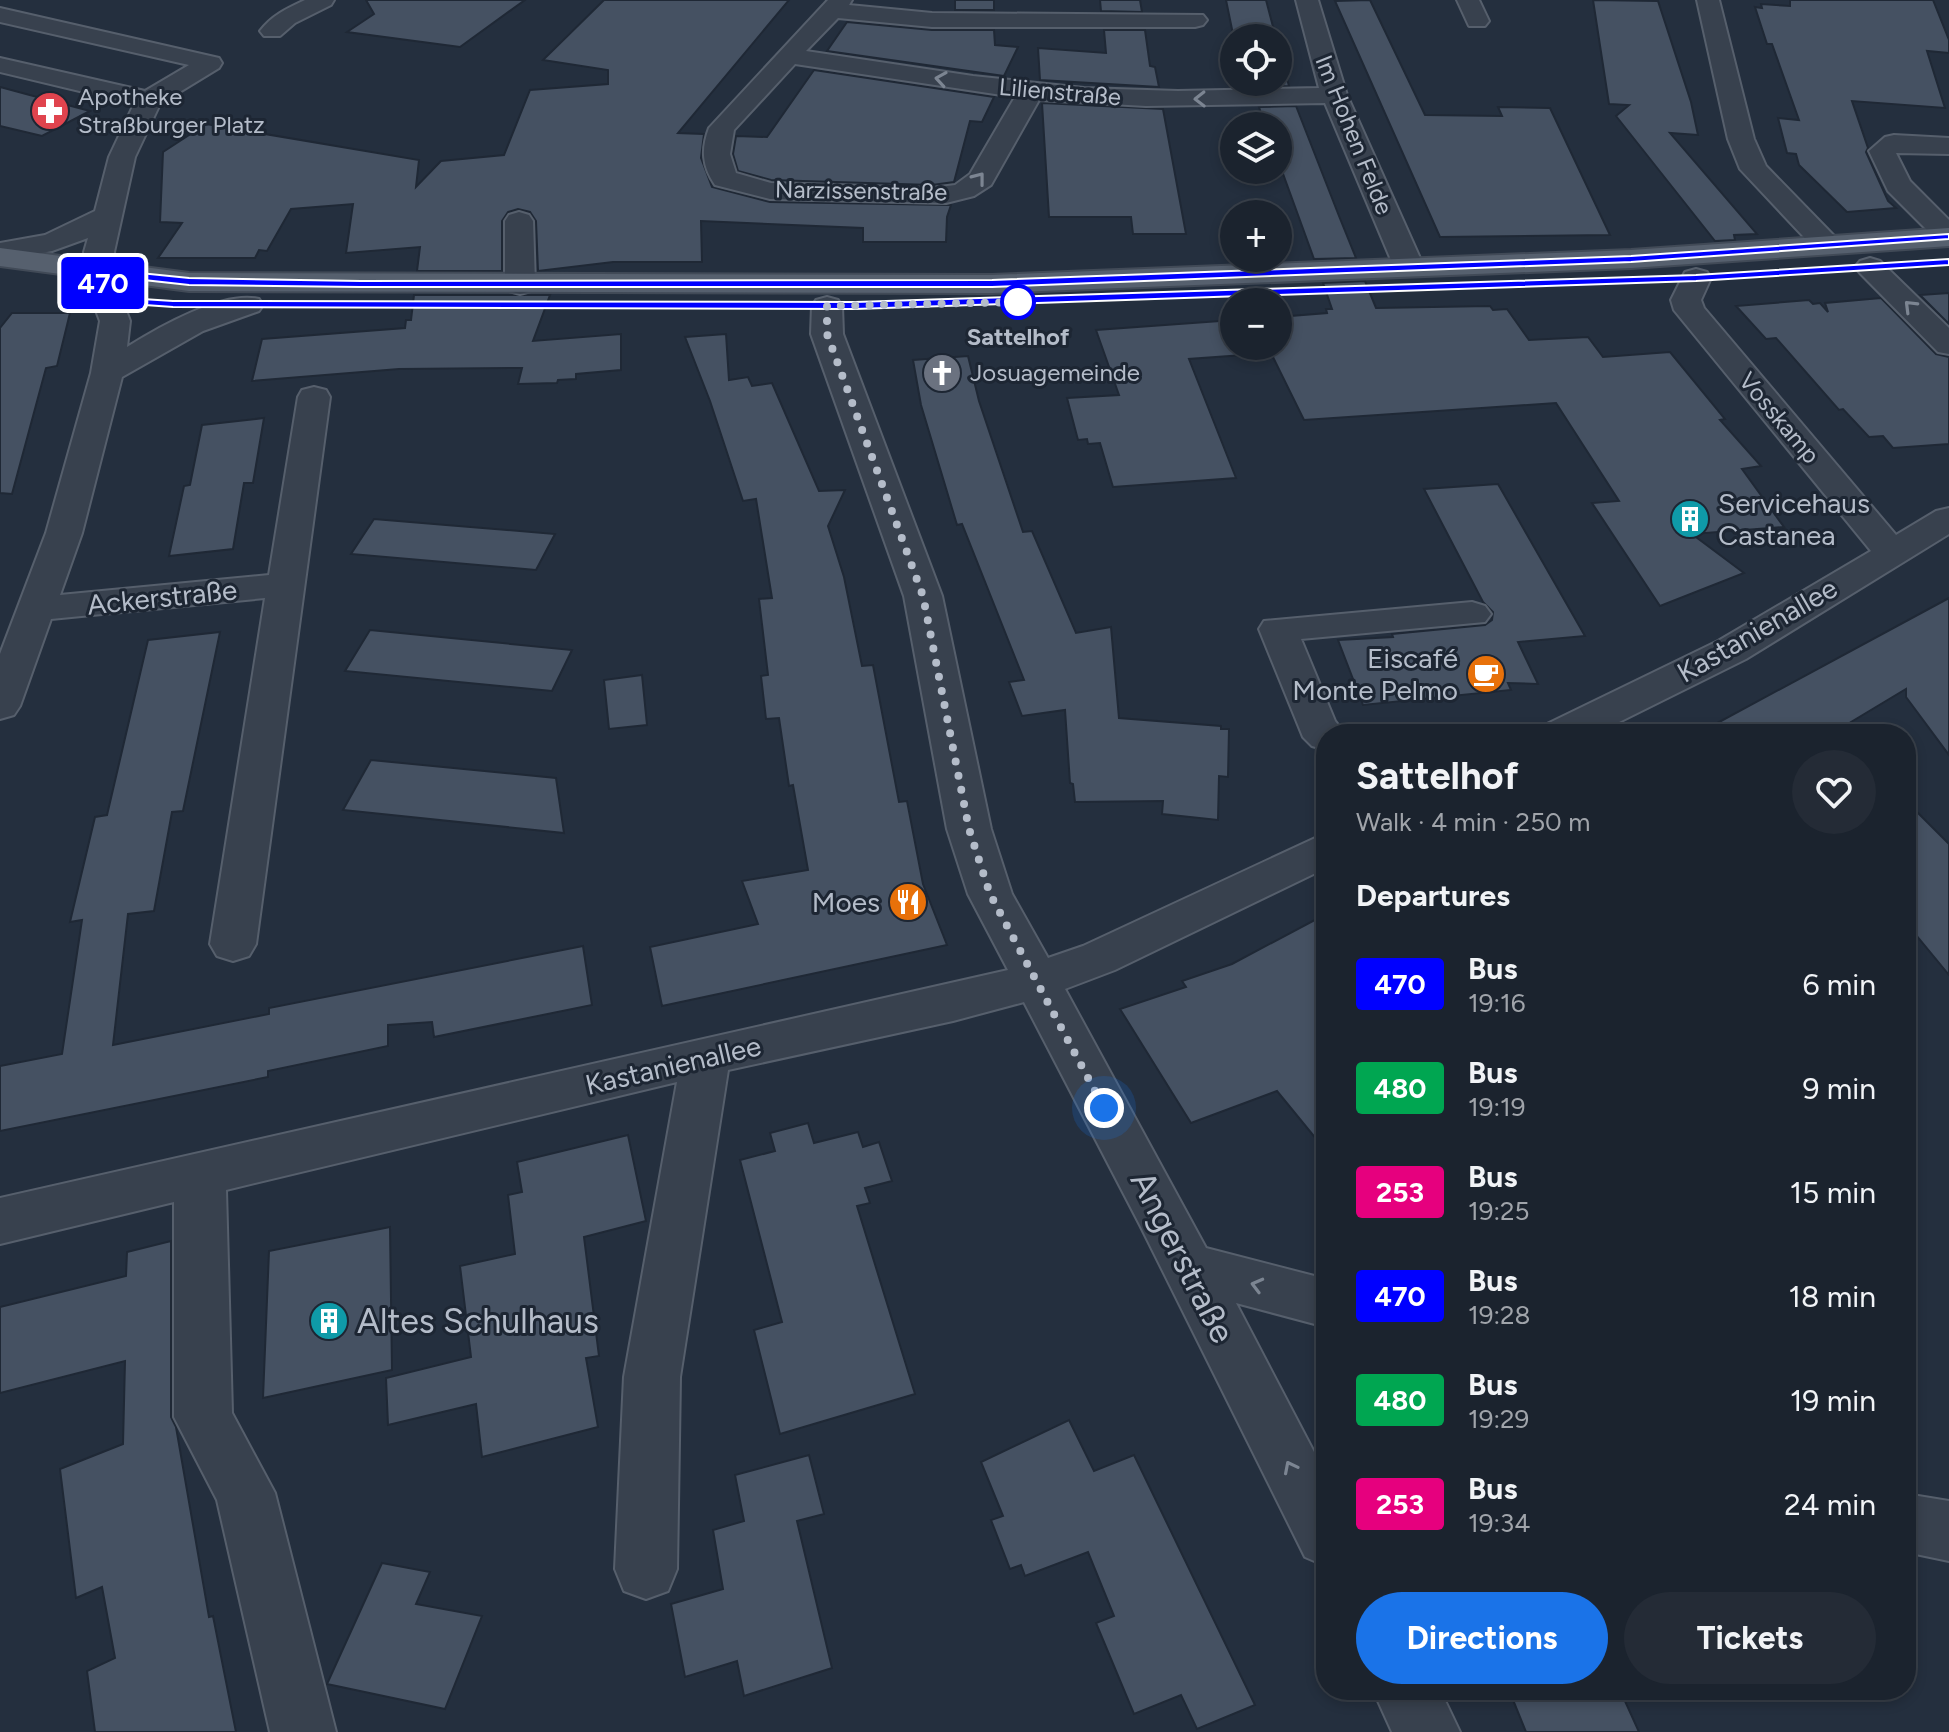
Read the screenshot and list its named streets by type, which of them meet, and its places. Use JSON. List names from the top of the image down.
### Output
{
  "streets": {
    "street": [
      "Lilienstraße",
      "Im Hohen Felde",
      "Narzissenstraße",
      "Vosskamp",
      "Ackerstraße",
      "Kastanienallee",
      "Angerstraße"
    ]
  },
  "crossings": [
    ["Lilienstraße", "Im Hohen Felde"],
    ["Lilienstraße", "Narzissenstraße"],
    ["Vosskamp", "Kastanienallee"],
    ["Kastanienallee", "Angerstraße"]
  ],
  "one_way": ["Angerstraße"],
  "places": {
    "pharmacy": ["Apotheke Straßburger Platz"],
    "other": ["Sattelhof"],
    "church": ["Josuagemeinde"],
    "building": ["Servicehaus Castanea", "Altes Schulhaus"],
    "cafe": ["Eiscafé Monte Pelmo"],
    "restaurant": ["Moes"]
  },
  "lines": ["bus line 470"],
  "page": {
    "on_map": "470",
    "map_buttons": ["+", "−"],
    "heading": [
      ["Sattelhof", "Walk · 4 min · 250 m"],
      "Departures"
    ],
    "list": [
      {
        "mark": "470",
        "name": "Bus",
        "note": "19:16",
        "value": "6 min"
      },
      {
        "mark": "480",
        "name": "Bus",
        "note": "19:19",
        "value": "9 min"
      },
      {
        "mark": "253",
        "name": "Bus",
        "note": "19:25",
        "value": "15 min"
      },
      {
        "mark": "470",
        "name": "Bus",
        "note": "19:28",
        "value": "18 min"
      },
      {
        "mark": "480",
        "name": "Bus",
        "note": "19:29",
        "value": "19 min"
      },
      {
        "mark": "253",
        "name": "Bus",
        "note": "19:34",
        "value": "24 min"
      }
    ],
    "buttons": ["Directions", "Tickets"]
  }
}
